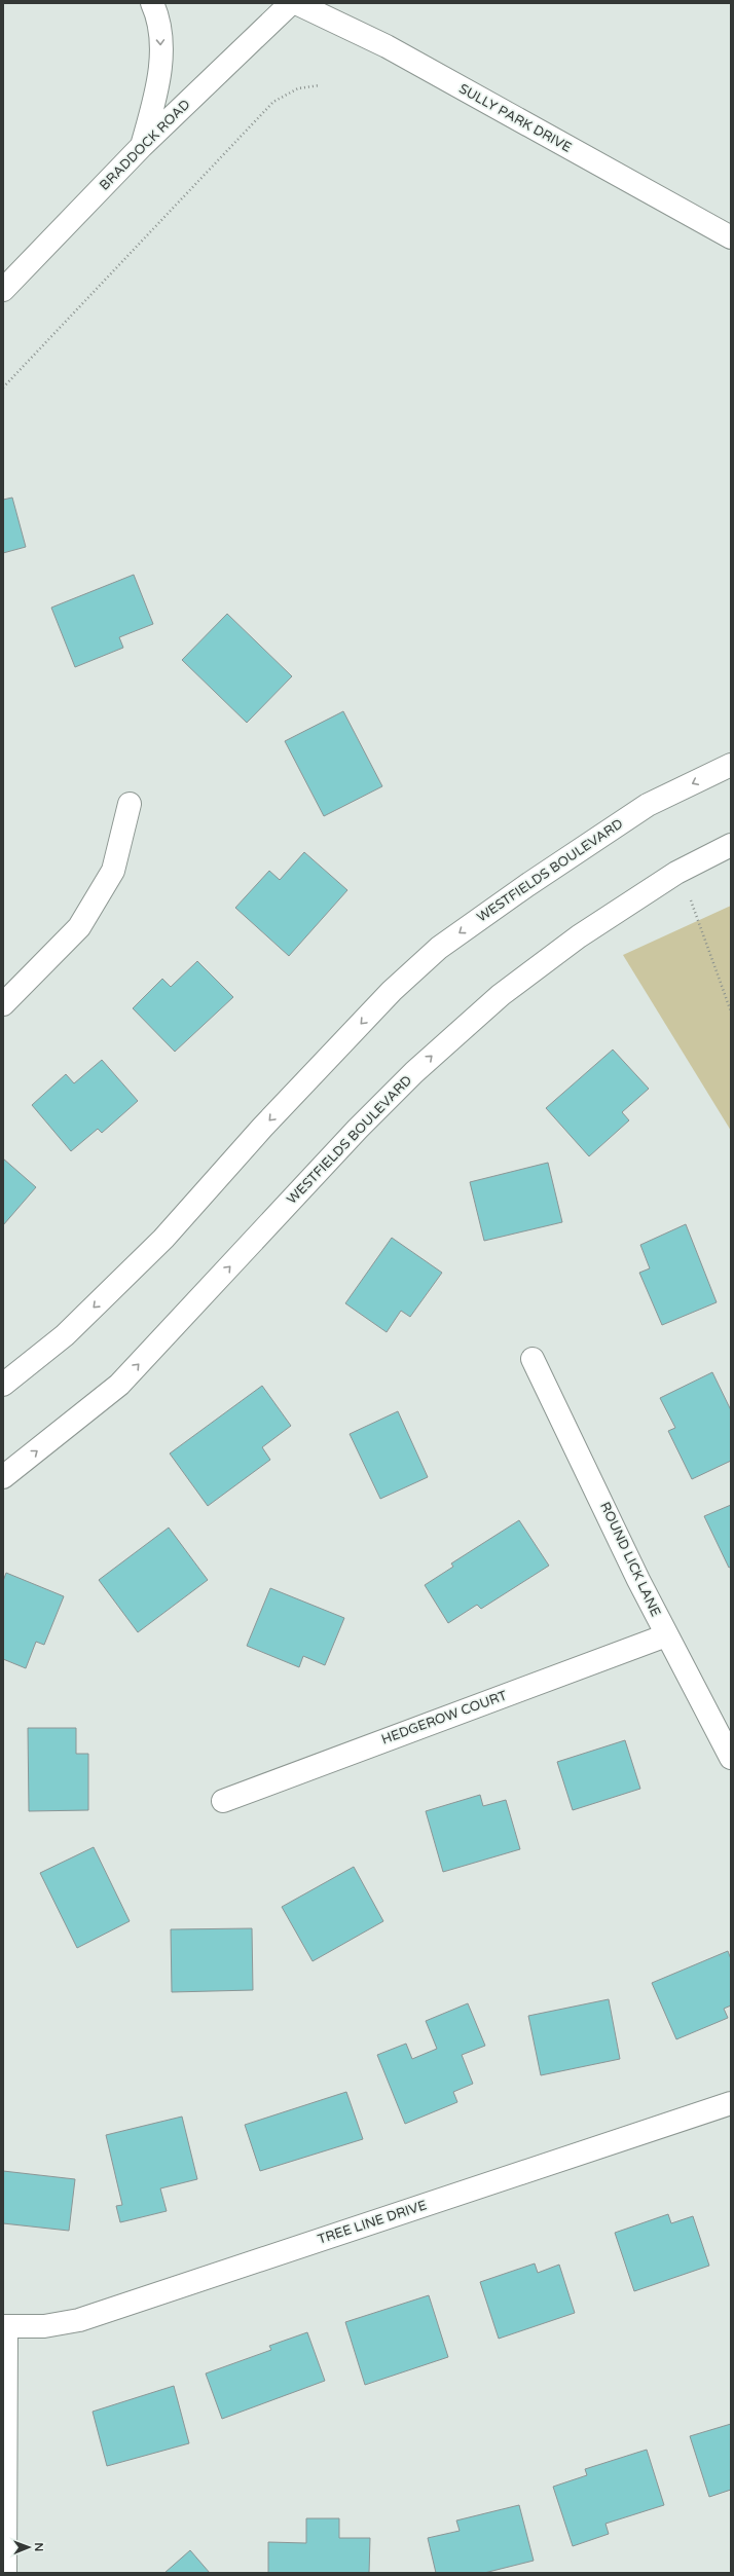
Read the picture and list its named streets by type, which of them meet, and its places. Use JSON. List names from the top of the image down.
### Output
{
  "streets": {
    "main road": [
      "SULLY PARK DRIVE",
      "BRADDOCK ROAD",
      "WESTFIELDS BOULEVARD",
      "ROUND LICK LANE",
      "HEDGEROW COURT",
      "TREE LINE DRIVE"
    ]
  },
  "crossings": [
    ["ROUND LICK LANE", "HEDGEROW COURT"]
  ],
  "north": "right"
}
